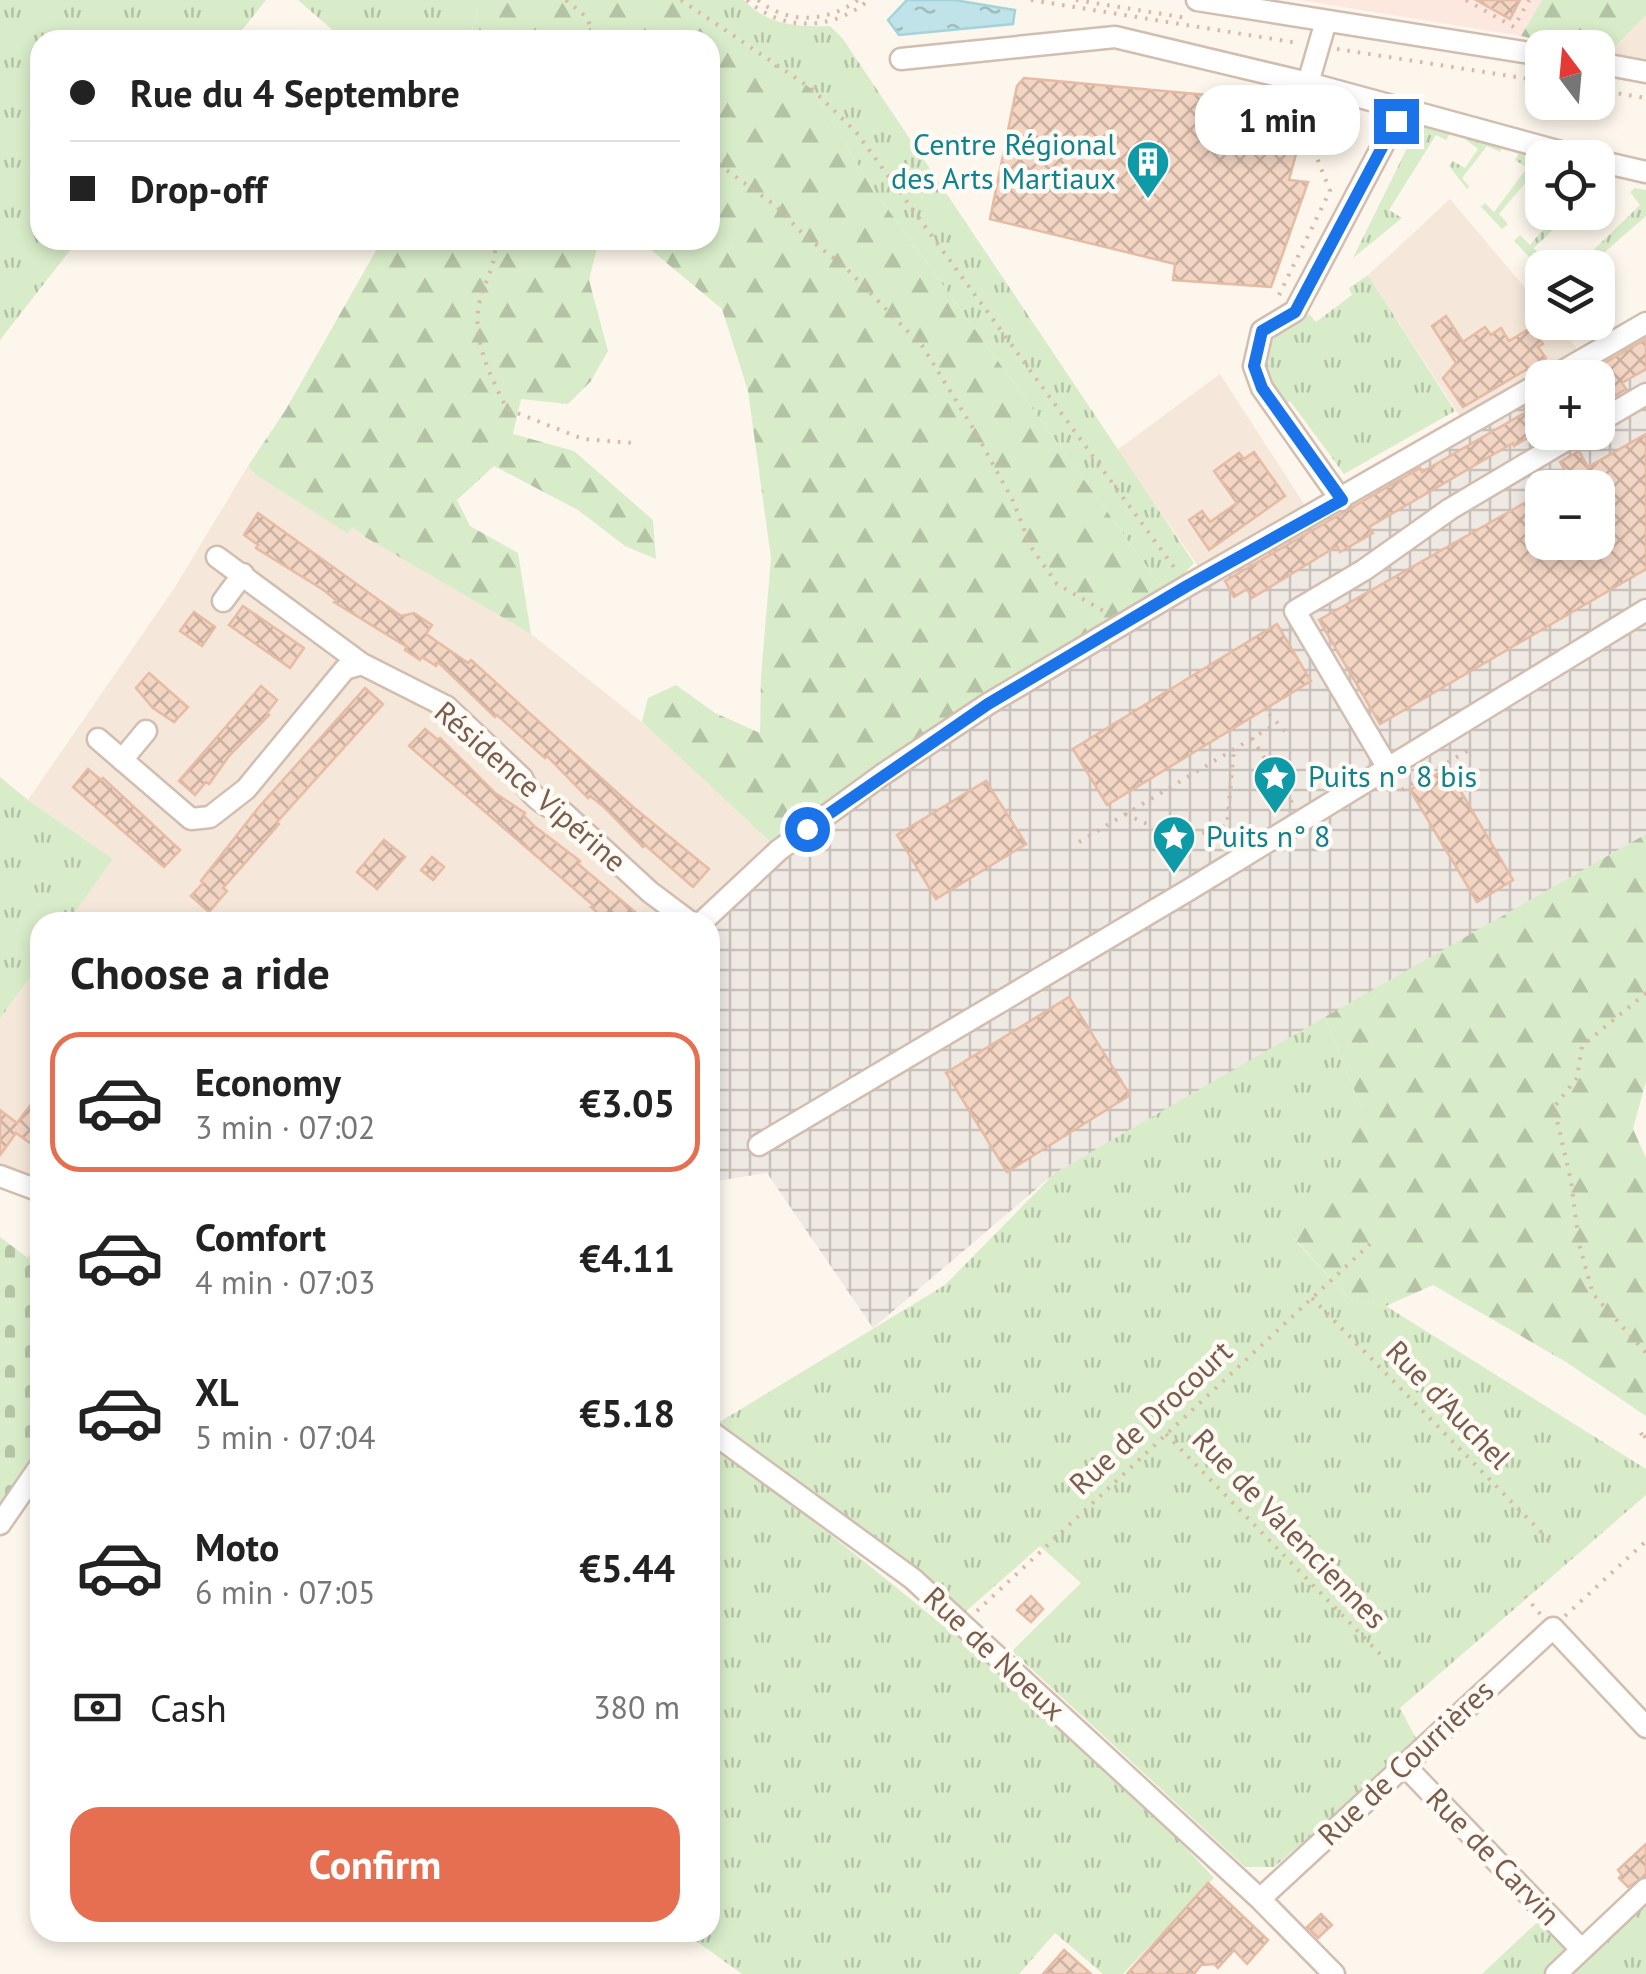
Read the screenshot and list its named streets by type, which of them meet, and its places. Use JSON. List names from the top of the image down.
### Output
{
  "streets": {
    "street": [
      "Résidence Vipérine",
      "Rue de Noeux",
      "Rue de Courrières",
      "Rue de Carvin"
    ],
    "path": ["Rue d'Auchel", "Rue de Drocourt", "Rue de Valenciennes"]
  },
  "crossings": [
    ["Rue d'Auchel", "Rue de Drocourt"],
    ["Rue de Drocourt", "Rue de Valenciennes"],
    ["Rue de Drocourt", "Rue de Noeux"],
    ["Rue de Noeux", "Rue de Courrières"],
    ["Rue de Courrières", "Rue de Carvin"]
  ],
  "places": {
    "building": ["Centre Régional des Arts Martiaux"],
    "place": ["Puits n° 8 bis", "Puits n° 8"]
  },
  "north": "top",
  "page": {
    "map_buttons": ["+", "−"],
    "banner": ["Rue du 4 Septembre", "Drop-off"],
    "bubble": "1 min",
    "heading": "Choose a ride",
    "list": [
      {
        "name": "Economy",
        "note": "3 min · 07:02",
        "value": "€3.05"
      },
      {
        "name": "Comfort",
        "note": "4 min · 07:03",
        "value": "€4.11"
      },
      {
        "name": "XL",
        "note": "5 min · 07:04",
        "value": "€5.18"
      },
      {
        "name": "Moto",
        "note": "6 min · 07:05",
        "value": "€5.44"
      }
    ],
    "pay": ["Cash", "380 m"],
    "buttons": "Confirm"
  }
}
